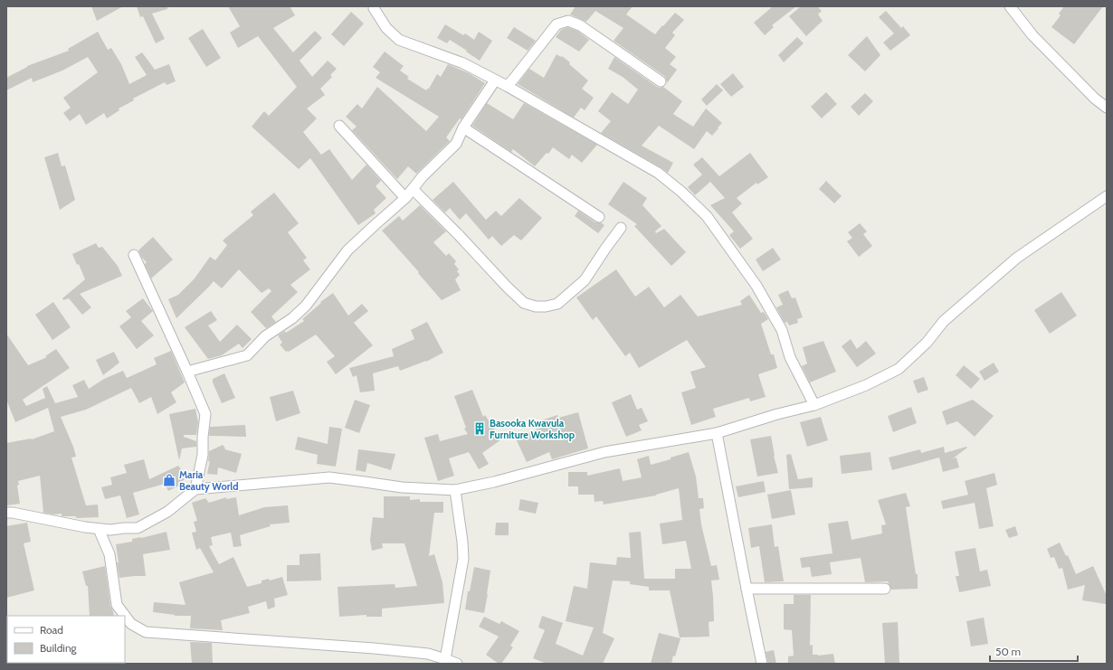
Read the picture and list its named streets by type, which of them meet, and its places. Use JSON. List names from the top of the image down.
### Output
{
  "places": {
    "building": ["Basooka Kwavula Furniture Workshop"],
    "shop": ["Maria Beauty World"]
  },
  "legend": ["Road", "Building"],
  "scale_bar": "50 m"
}
